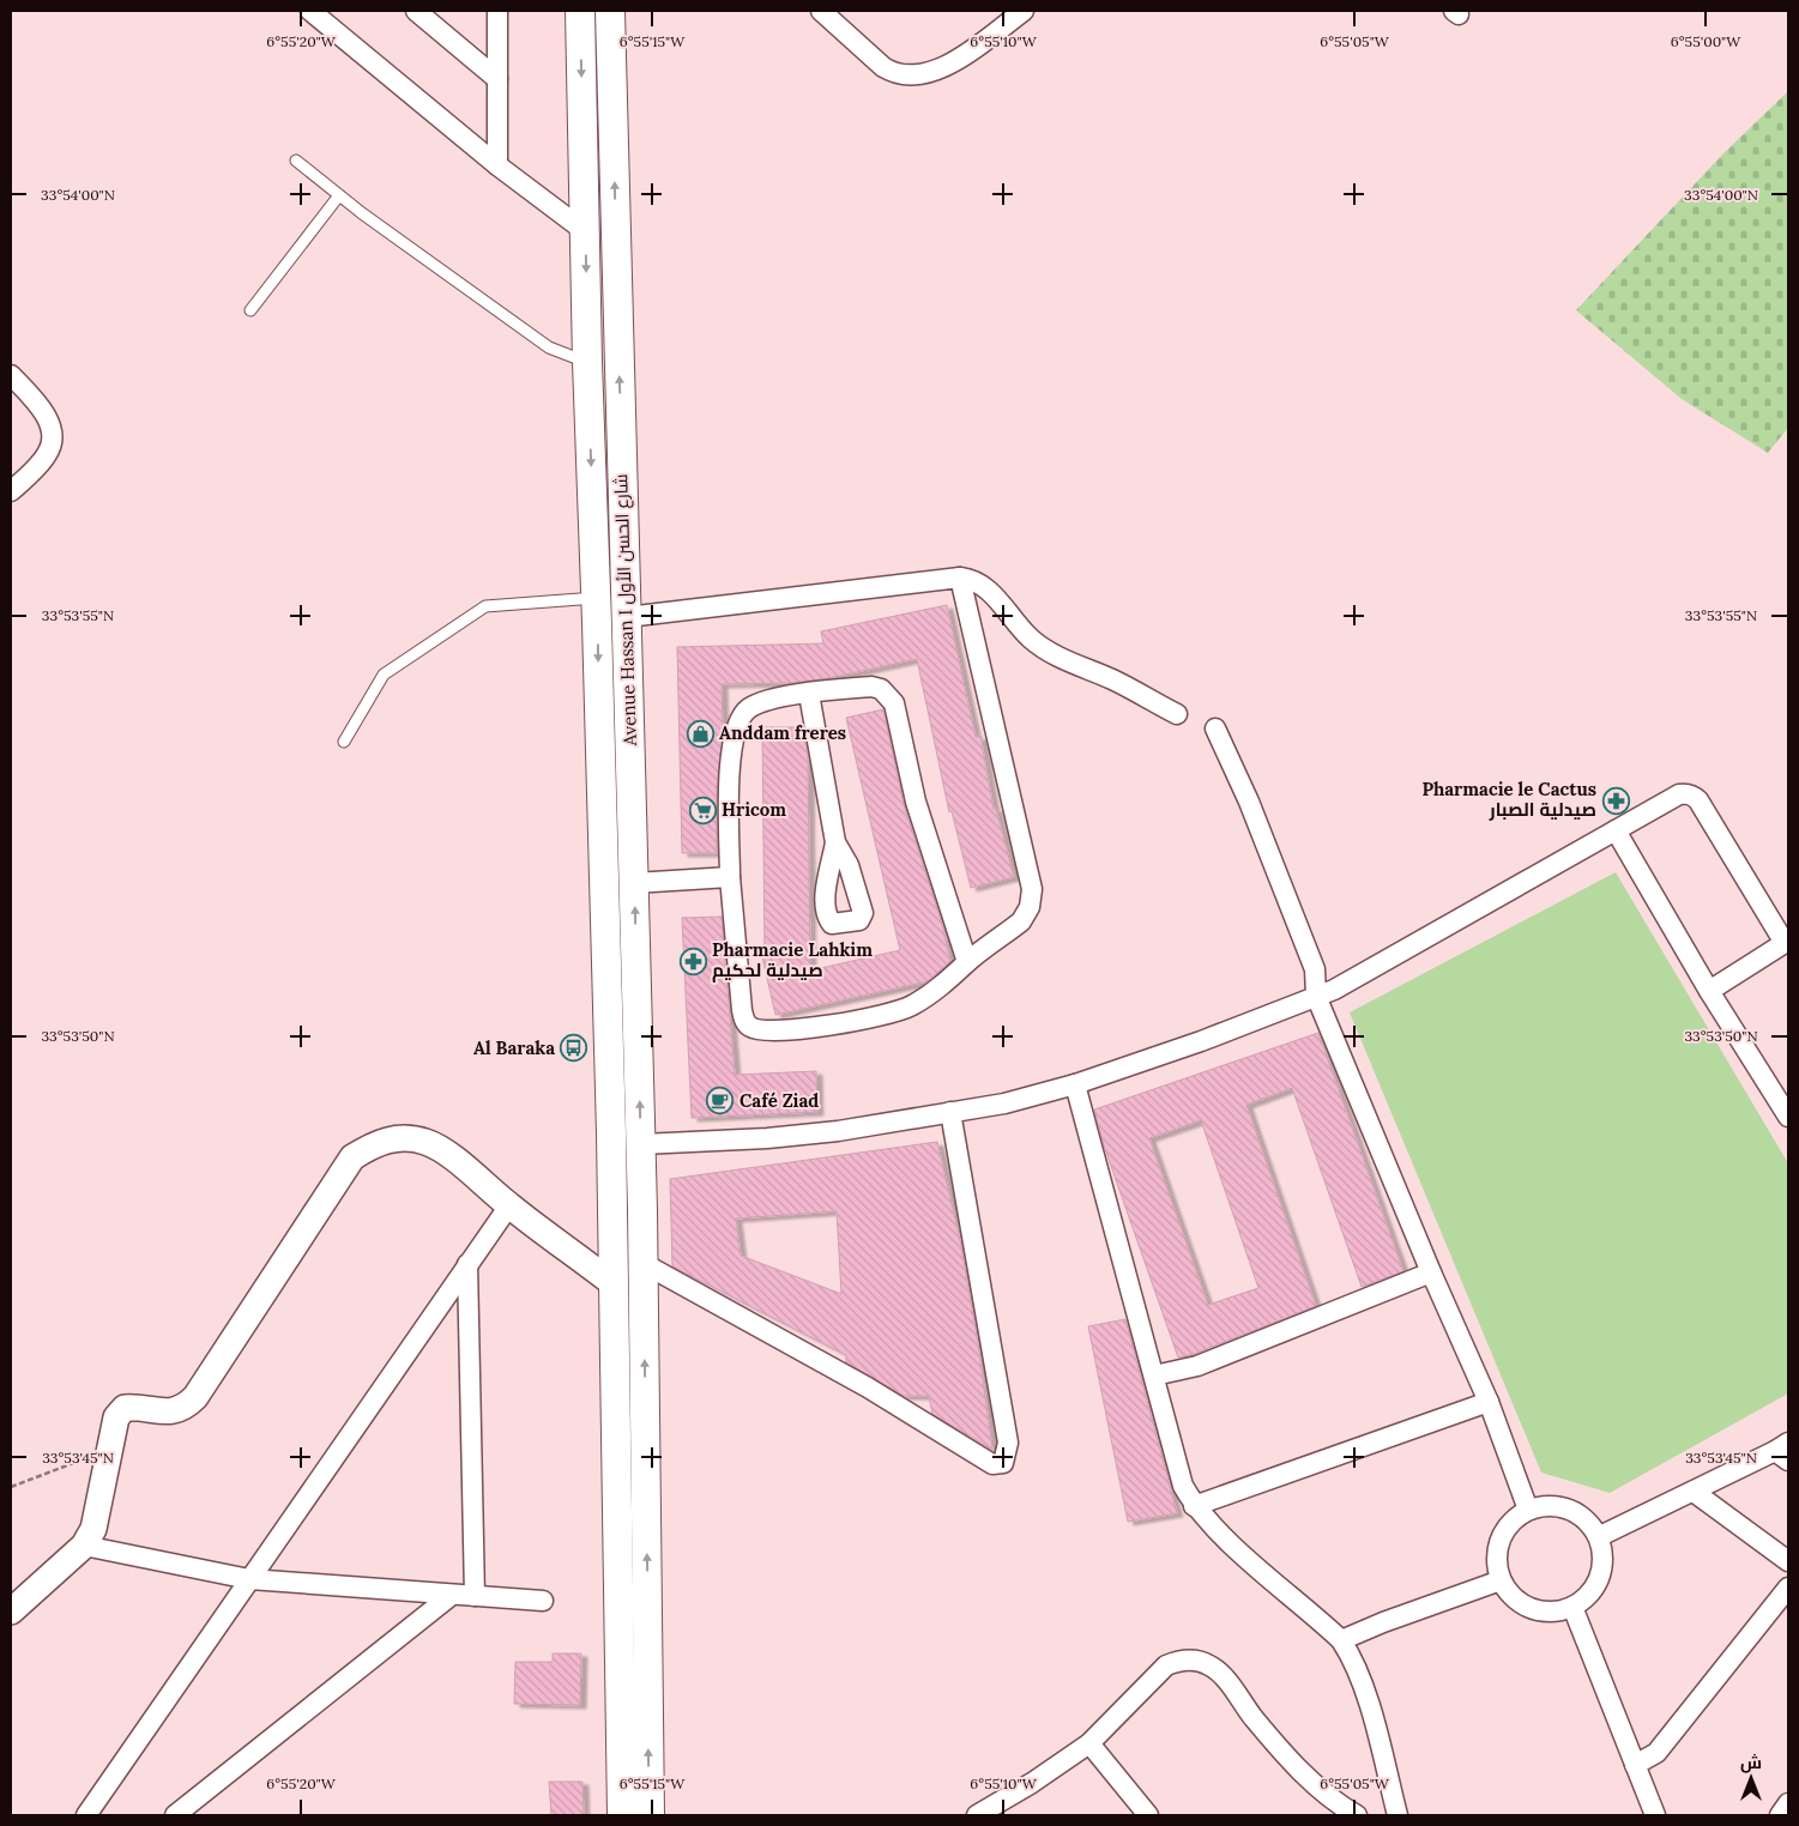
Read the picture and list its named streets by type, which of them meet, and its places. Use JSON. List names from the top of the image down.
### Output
{
  "streets": {
    "main road": ["Avenue Hassan I شارع الحسن الأول"]
  },
  "places": {
    "shop": ["Anddam freres"],
    "pharmacy": ["Pharmacie le Cactus صيدلية الصبار", "Pharmacie Lahkim صيدلية لحكيم"],
    "supermarket": ["Hricom"],
    "bus stop": ["Al Baraka"],
    "cafe": ["Café Ziad"]
  },
  "north": "top",
  "coordinates": [
    "6°55'20\"W",
    "6°55'15\"W",
    "6°55'10\"W",
    "6°55'05\"W",
    "6°55'00\"W",
    "33°54'00\"N",
    "33°53'55\"N",
    "33°53'50\"N",
    "33°53'45\"N"
  ]
}
